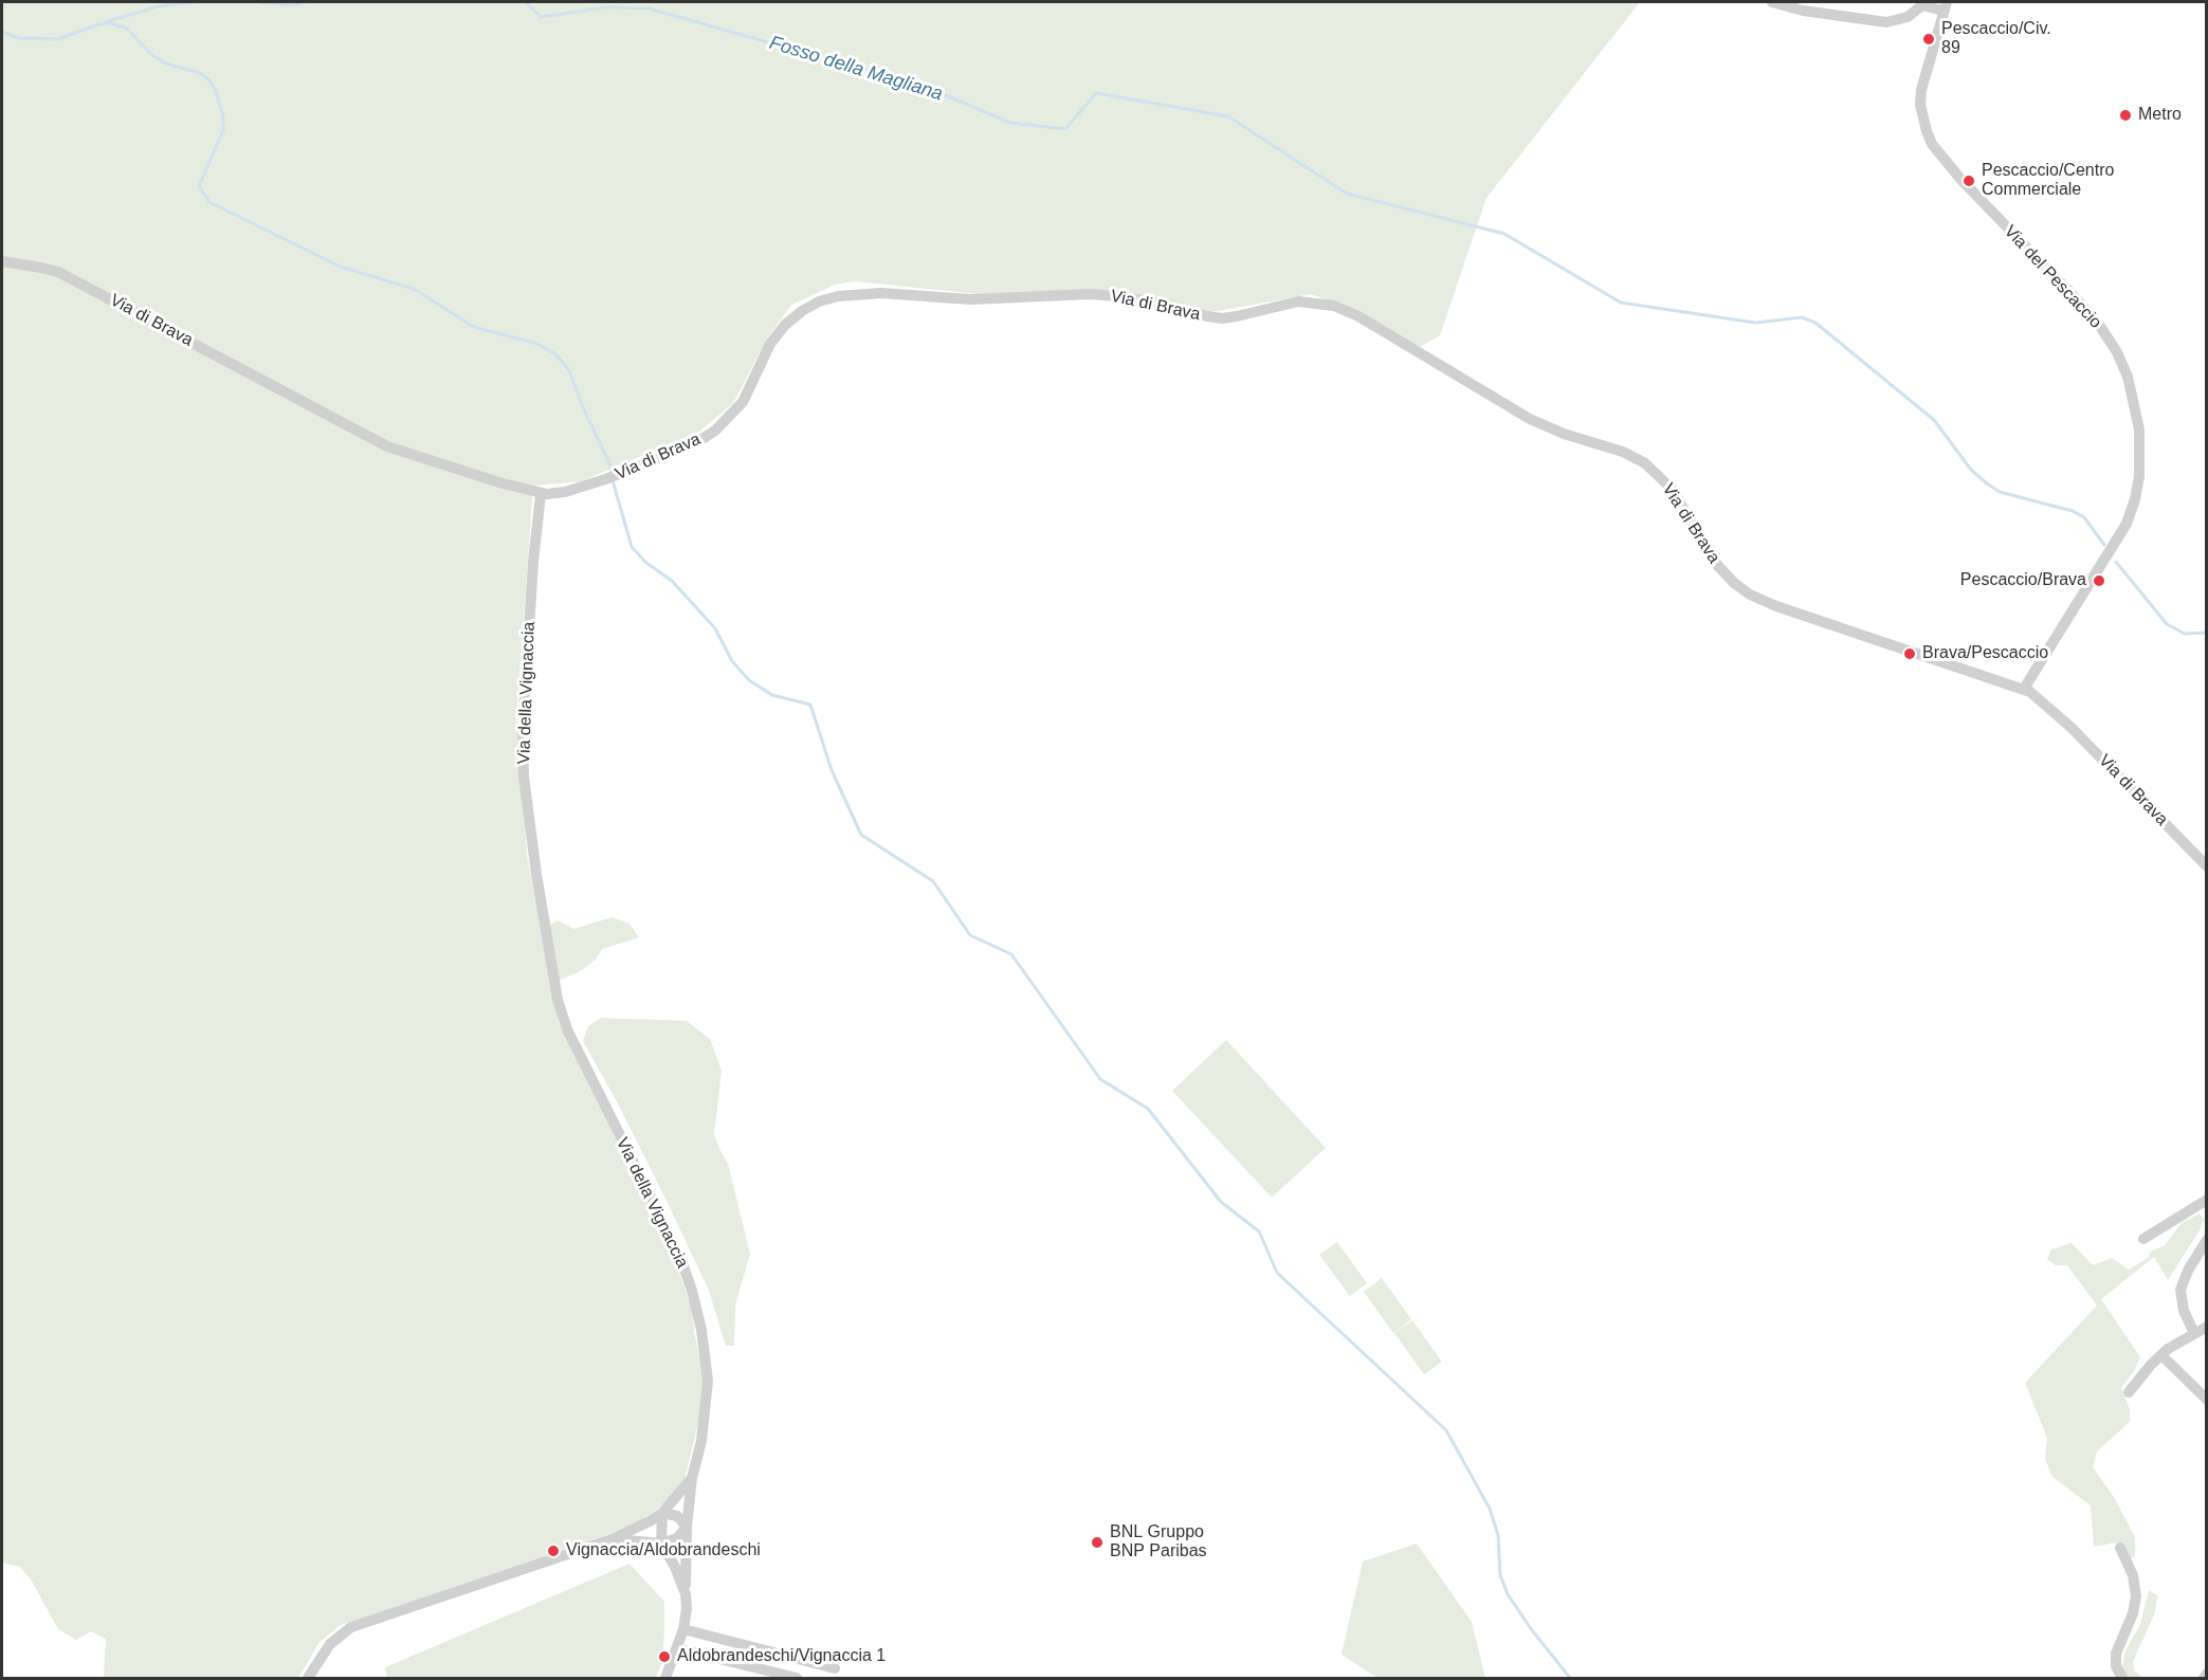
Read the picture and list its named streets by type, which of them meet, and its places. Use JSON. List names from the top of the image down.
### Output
{
  "streets": {
    "street": ["Via del Pescaccio", "Via di Brava", "Via della Vignaccia"]
  },
  "crossings": [
    ["Via del Pescaccio", "Via di Brava"],
    ["Via di Brava", "Via della Vignaccia"]
  ],
  "water": ["Fosso della Magliana"],
  "places": [
    "Pescaccio/Civ. 89",
    "Metro",
    "Pescaccio/Centro Commerciale",
    "Pescaccio/Brava",
    "Brava/Pescaccio",
    "BNL Gruppo BNP Paribas",
    "Vignaccia/Aldobrandeschi",
    "Aldobrandeschi/Vignaccia 1"
  ]
}
